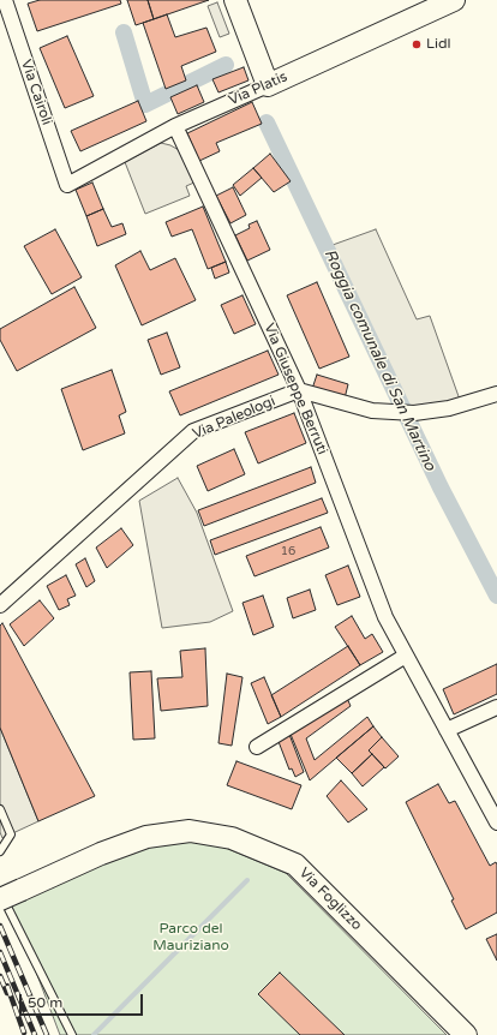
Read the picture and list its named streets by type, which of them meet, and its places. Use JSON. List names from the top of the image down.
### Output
{
  "streets": {
    "main road": ["Via Platis", "Via Foglizzo"],
    "street": ["Via Cairoli", "Via Giuseppe Berruti", "Via Paleologi"]
  },
  "crossings": [
    ["Via Platis", "Via Cairoli"],
    ["Via Platis", "Via Giuseppe Berruti"],
    ["Via Giuseppe Berruti", "Via Paleologi"]
  ],
  "water": ["Roggia comunale di San Martino"],
  "parks": ["Parco del Mauriziano"],
  "places": ["Lidl"],
  "house_numbers": ["16"],
  "scale_bar": "50 m"
}
